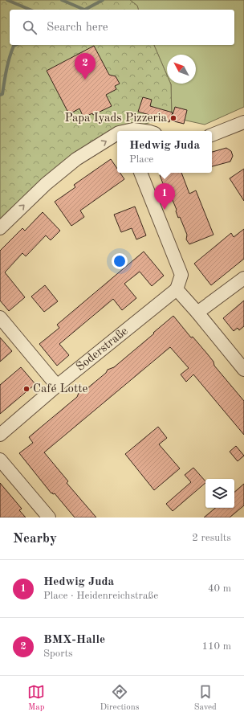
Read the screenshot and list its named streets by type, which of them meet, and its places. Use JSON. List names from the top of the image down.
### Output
{
  "streets": {
    "street": ["Soderstraße"]
  },
  "places": ["Papa Iyads Pizzeria", "Café Lotte"],
  "north": "top left",
  "page": {
    "search": "Search here",
    "pins": ["2", "1"],
    "popup": ["Hedwig Juda", "Place"],
    "heading": ["Nearby", "2 results"],
    "list": [
      {
        "mark": "1",
        "name": "Hedwig Juda",
        "note": "Place · Heidenreichstraße",
        "value": "40 m"
      },
      {
        "mark": "2",
        "name": "BMX-Halle",
        "note": "Sports",
        "value": "110 m"
      }
    ],
    "nav": ["Map", "Directions", "Saved"]
  }
}
